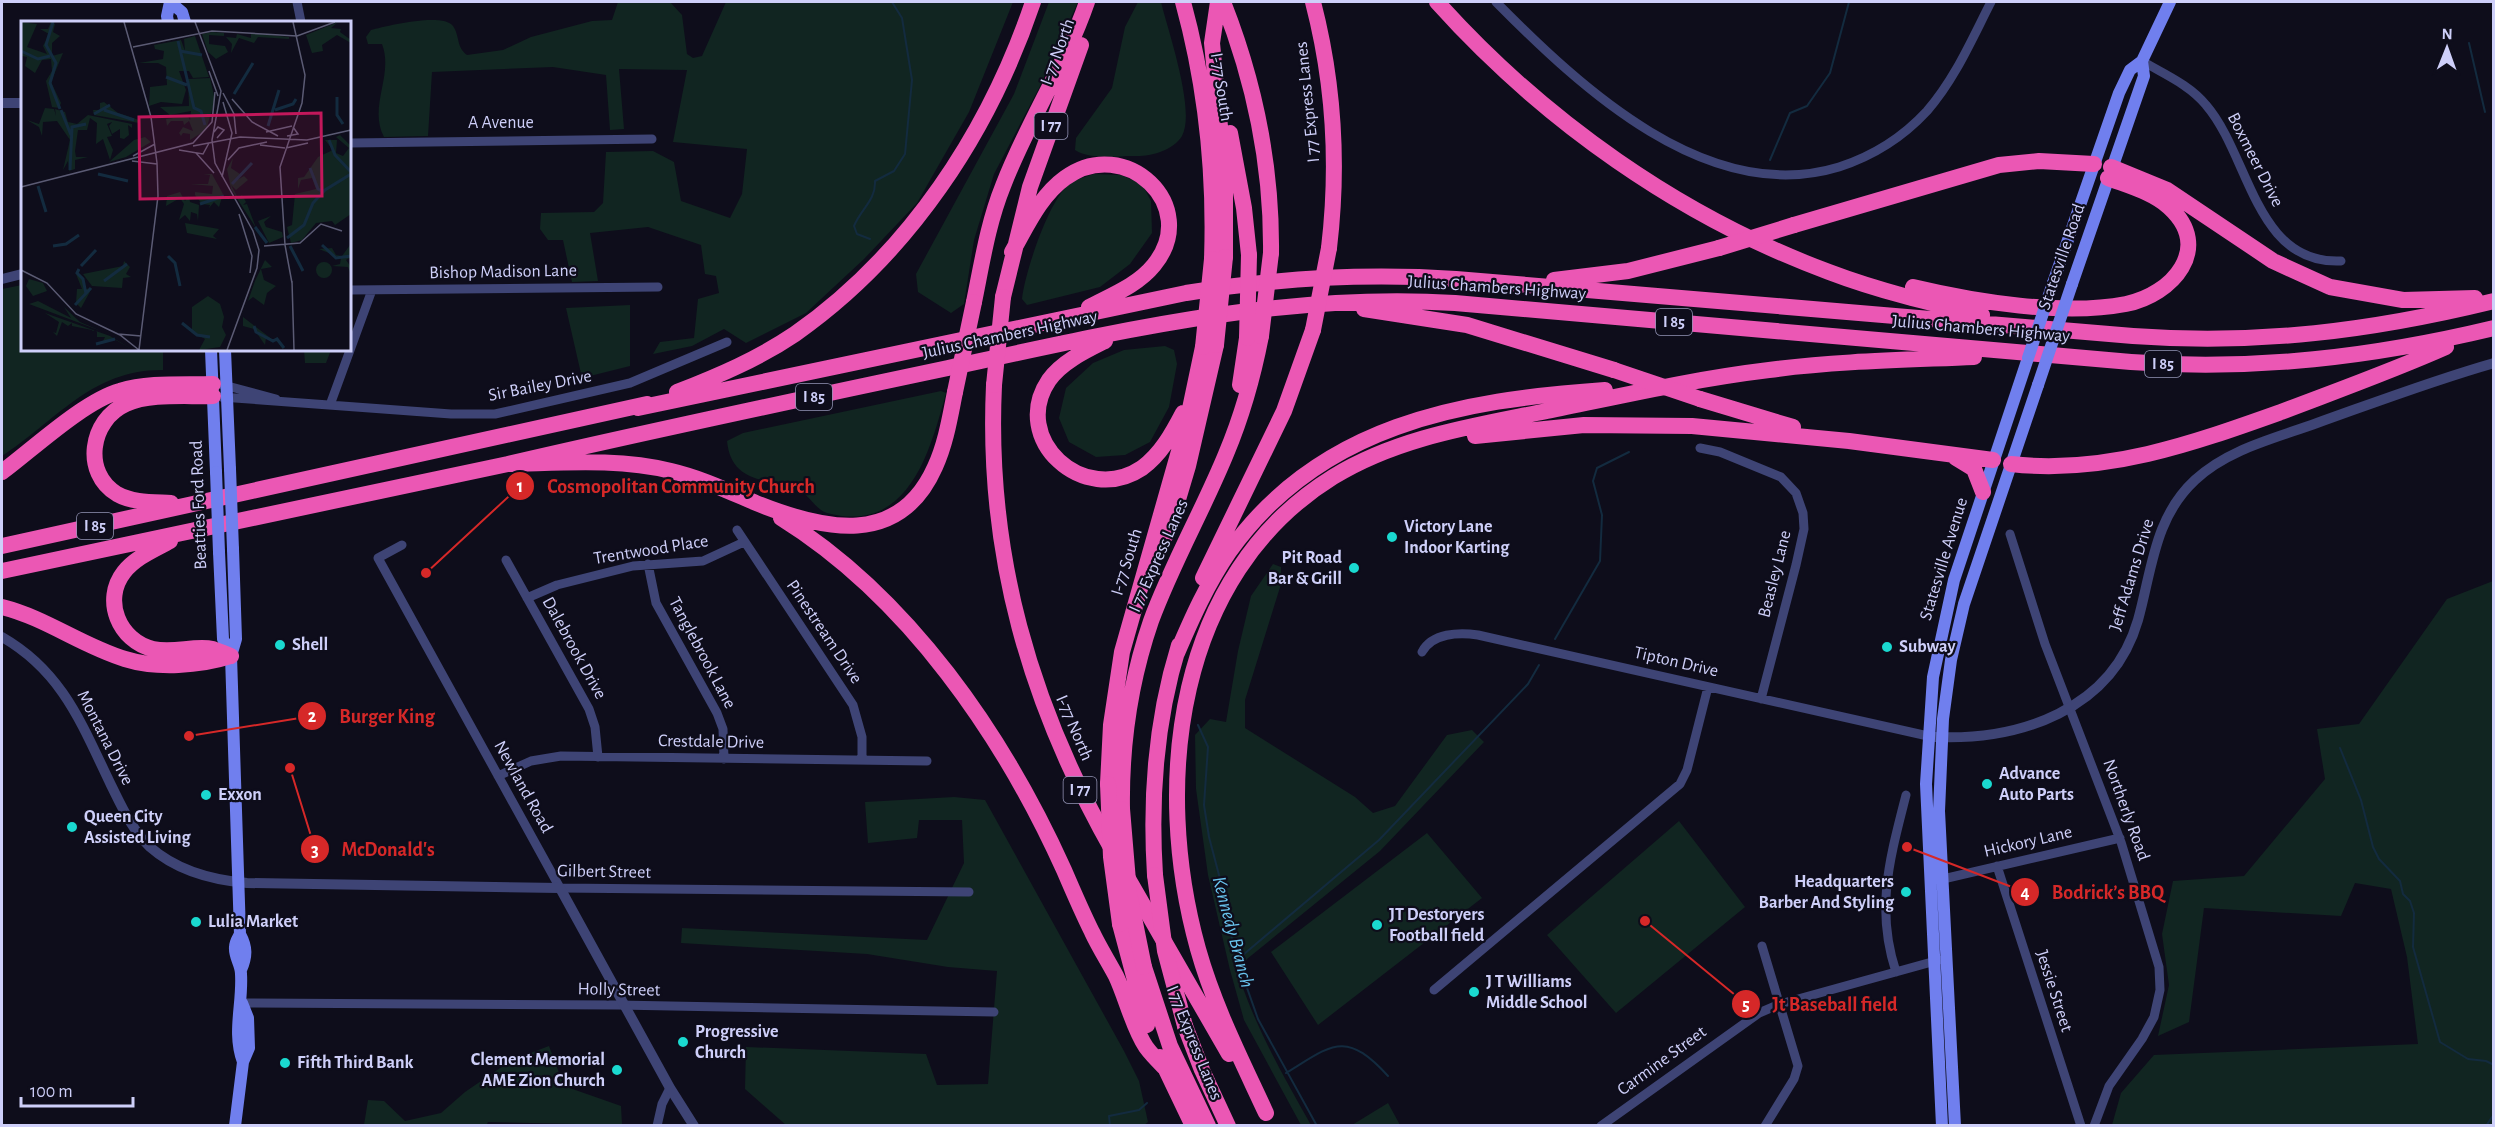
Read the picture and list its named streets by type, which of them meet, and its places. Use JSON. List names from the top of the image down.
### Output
{
  "streets": {
    "highway": [
      "I-77 North",
      "I-77 South",
      "I 77 Express Lanes",
      "I 77",
      "Julius Chambers Highway",
      "I 85"
    ],
    "main road": ["Statesville Road", "Beatties Ford Road", "Statesville Avenue"],
    "street": [
      "A Avenue",
      "Boxmeer Drive",
      "Bishop Madison Lane",
      "Sir Bailey Drive",
      "Trentwood Place",
      "Beasley Lane",
      "Jeff Adams Drive",
      "Pinestream Drive",
      "Dalebrook Drive",
      "Tanglebrook Lane",
      "Tipton Drive",
      "Montana Drive",
      "Crestdale Drive",
      "Newland Road",
      "Northerly Road",
      "Hickory Lane",
      "Gilbert Street",
      "Holly Street",
      "Jessie Street",
      "Carmine Street"
    ]
  },
  "crossings": [
    ["Boxmeer Drive", "Statesville Road"],
    ["Statesville Road", "Statesville Avenue"],
    ["Julius Chambers Highway", "I 85"],
    ["Sir Bailey Drive", "Beatties Ford Road"],
    ["Beatties Ford Road", "Montana Drive"],
    ["Beatties Ford Road", "Gilbert Street"],
    ["Beatties Ford Road", "Holly Street"],
    ["Trentwood Place", "Pinestream Drive"],
    ["Trentwood Place", "Dalebrook Drive"],
    ["Trentwood Place", "Tanglebrook Lane"],
    ["Statesville Avenue", "Jeff Adams Drive"],
    ["Statesville Avenue", "Tipton Drive"],
    ["Statesville Avenue", "Hickory Lane"],
    ["Statesville Avenue", "Carmine Street"],
    ["Beasley Lane", "Tipton Drive"],
    ["Jeff Adams Drive", "Tipton Drive"],
    ["Jeff Adams Drive", "Northerly Road"],
    ["Pinestream Drive", "Crestdale Drive"],
    ["Dalebrook Drive", "Crestdale Drive"],
    ["Tanglebrook Lane", "Crestdale Drive"],
    ["Montana Drive", "Gilbert Street"],
    ["Crestdale Drive", "Newland Road"],
    ["Newland Road", "Gilbert Street"],
    ["Newland Road", "Holly Street"],
    ["Northerly Road", "Hickory Lane"],
    ["Hickory Lane", "Jessie Street"]
  ],
  "water": ["Kennedy Branch"],
  "places": [
    "Victory Lane Indoor Karting",
    "Pit Road Bar & Grill",
    "Cosmopolitan Community Church",
    "Shell",
    "Subway",
    "Burger King",
    "McDonald's",
    "Advance Auto Parts",
    "Exxon",
    "Queen City Assisted Living",
    "Bodrick’s BBQ",
    "Headquarters Barber And Styling",
    "Jt Baseball field",
    "Lulia Market",
    "JT Destoryers Football field",
    "J T Williams Middle School",
    "Progressive Church",
    "Fifth Third Bank",
    "Clement Memorial AME Zion Church"
  ],
  "scale_bar": "100 m",
  "north": "top"
}
